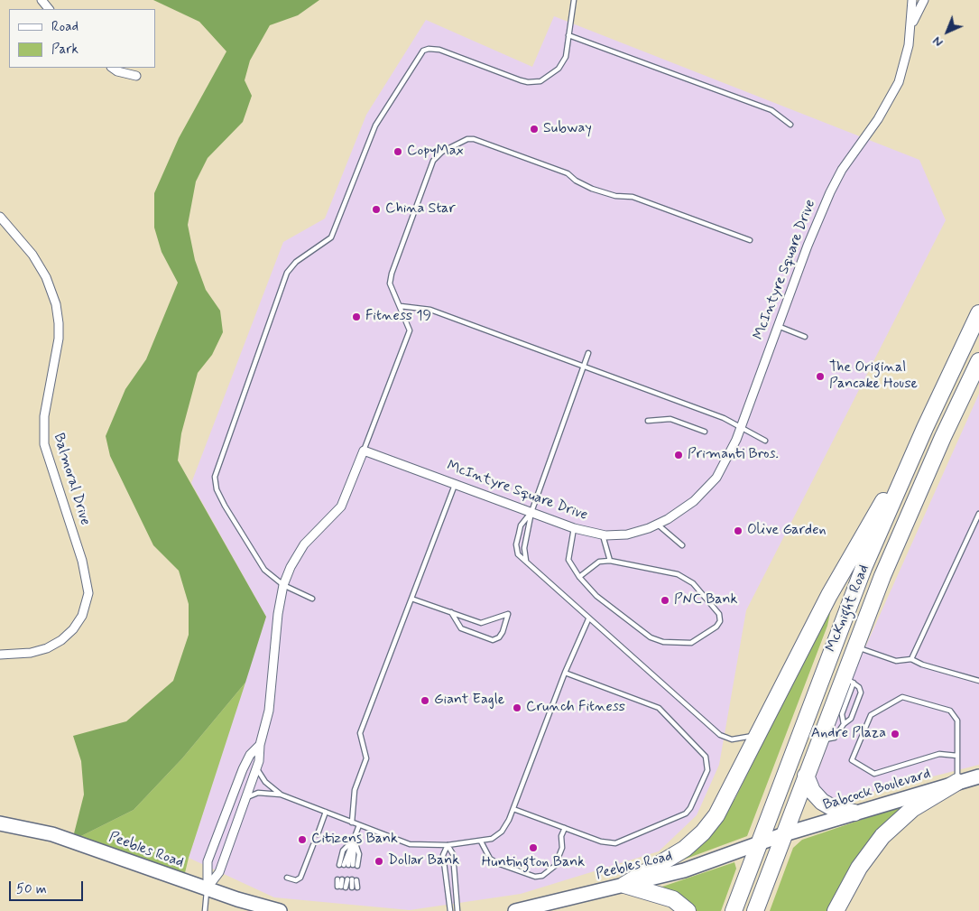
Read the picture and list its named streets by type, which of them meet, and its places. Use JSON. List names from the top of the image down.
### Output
{
  "streets": {
    "highway": ["McKnight Road"],
    "main road": ["Babcock Boulevard", "Peebles Road"],
    "street": ["McIntyre Square Drive", "Balmoral Drive"]
  },
  "crossings": [
    ["McKnight Road", "Babcock Boulevard"],
    ["McKnight Road", "Peebles Road"],
    ["Babcock Boulevard", "Peebles Road"]
  ],
  "places": [
    "Subway",
    "CopyMax",
    "China Star",
    "Fitness 19",
    "The Original Pancake House",
    "Primanti Bros.",
    "Olive Garden",
    "PNC Bank",
    "Giant Eagle",
    "Crunch Fitness",
    "Andre Plaza",
    "Citizens Bank",
    "Huntington Bank",
    "Dollar Bank"
  ],
  "legend": ["Road", "Park"],
  "scale_bar": "50 m",
  "north": "bottom left"
}
